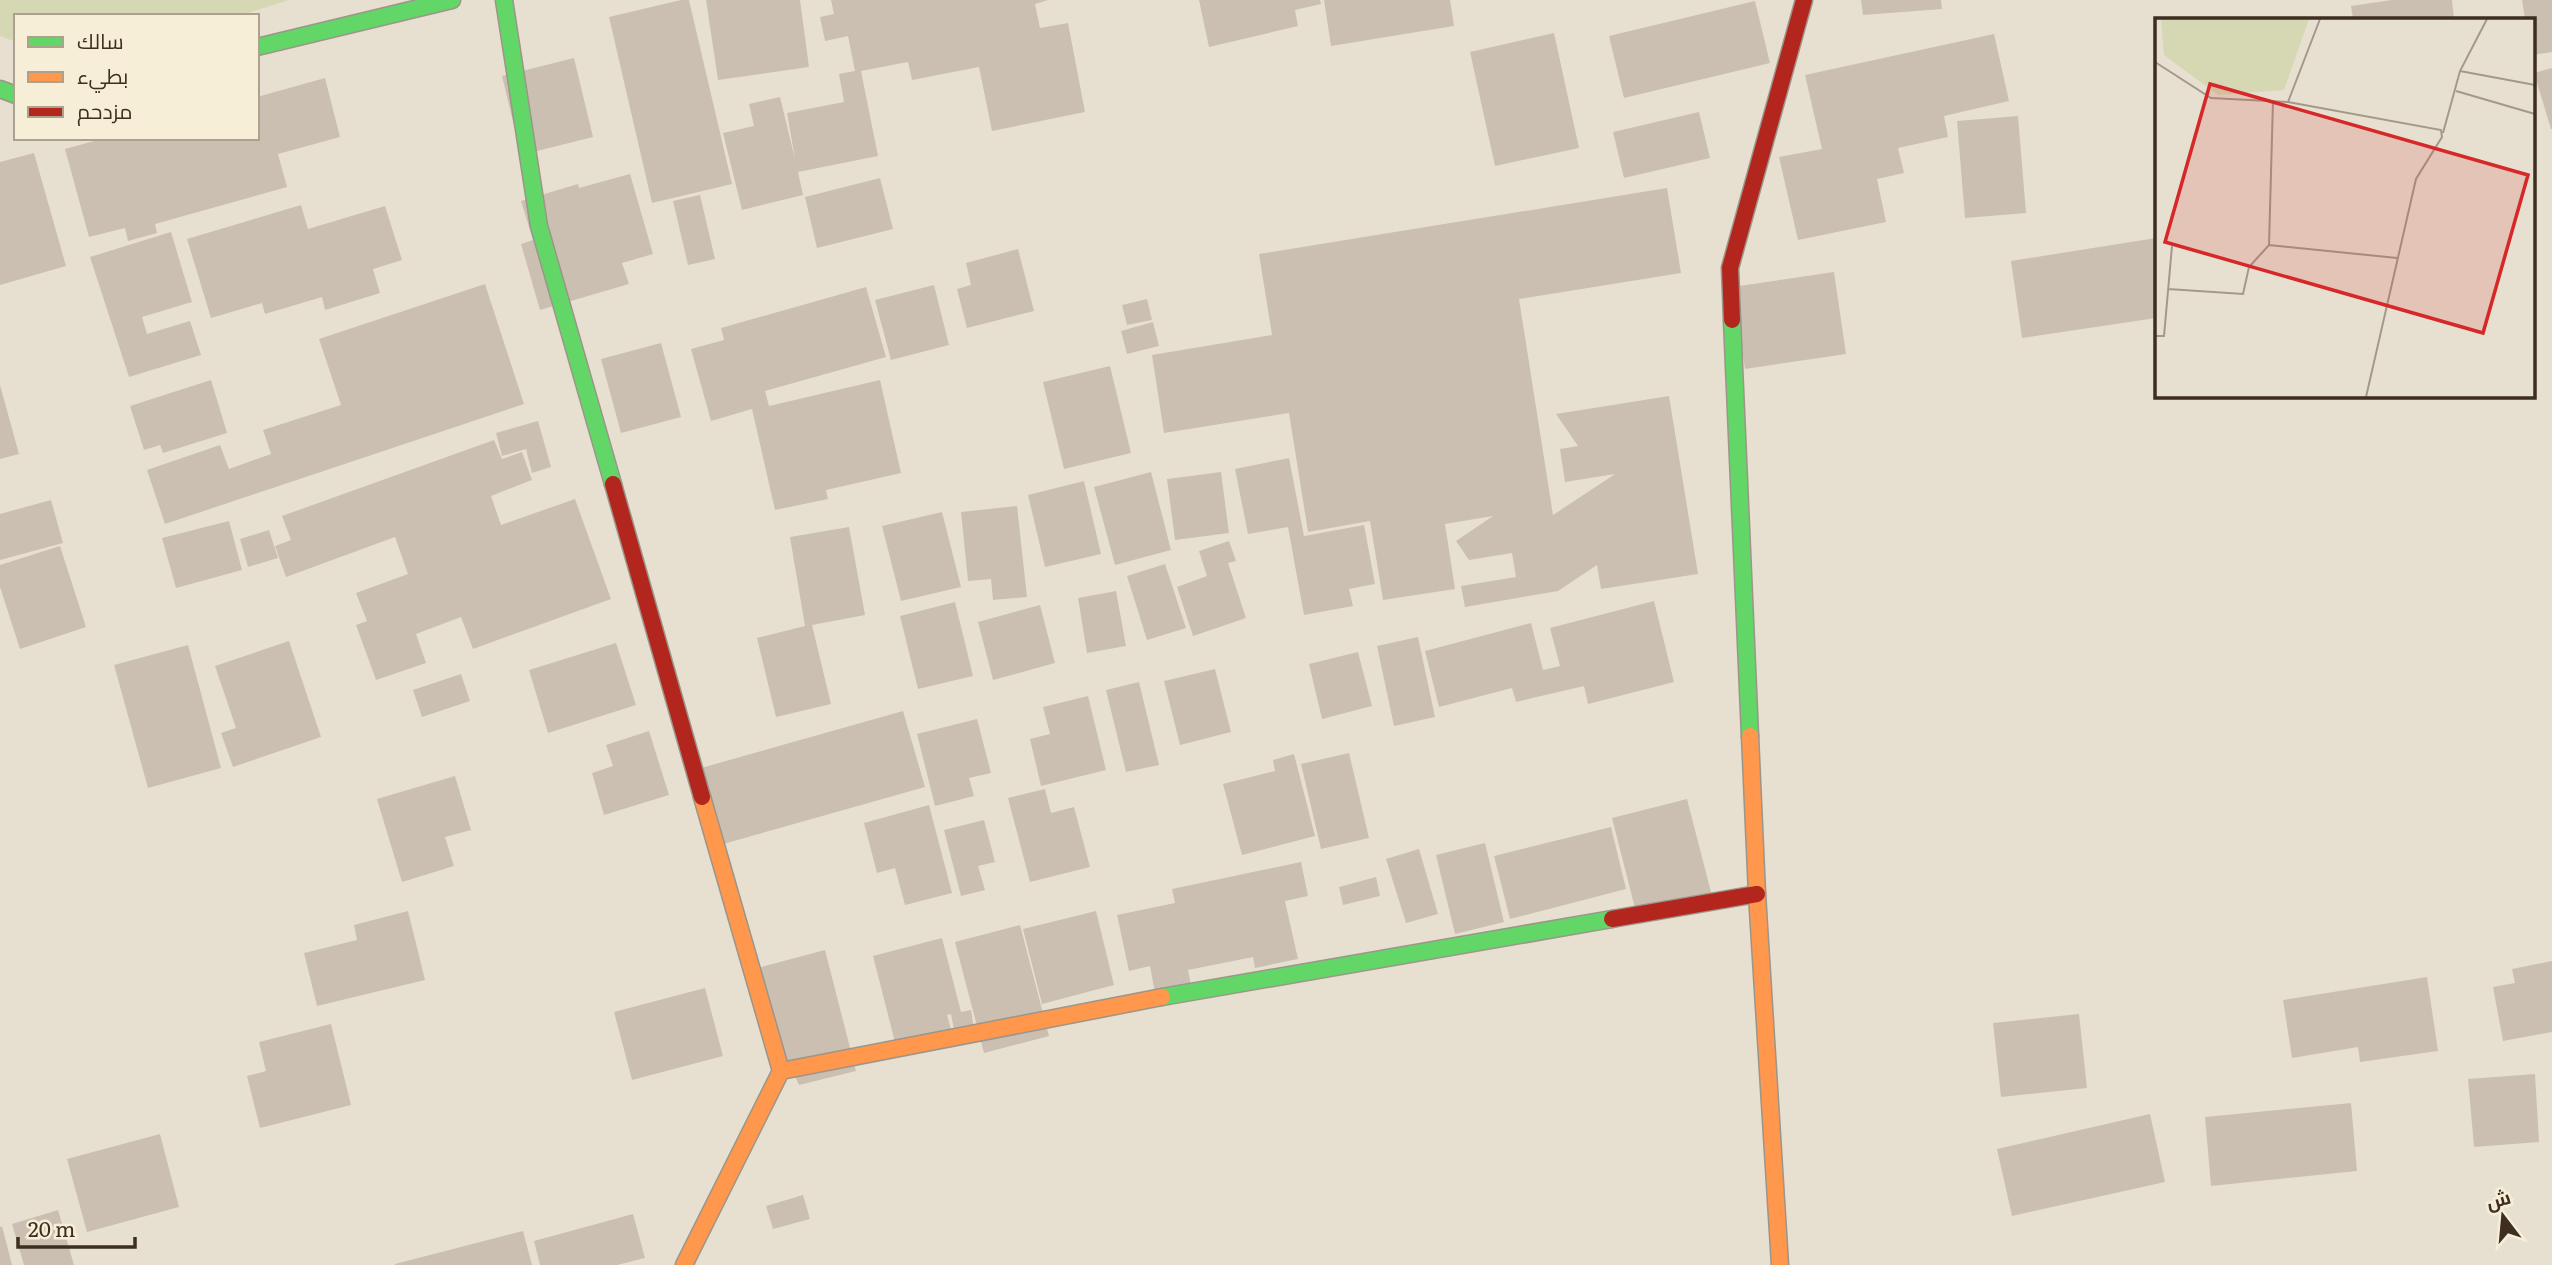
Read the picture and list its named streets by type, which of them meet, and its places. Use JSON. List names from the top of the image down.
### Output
{
  "legend": ["سالك", "بطيء", "مزدحم"],
  "scale_bar": "20 m",
  "north": "top"
}
